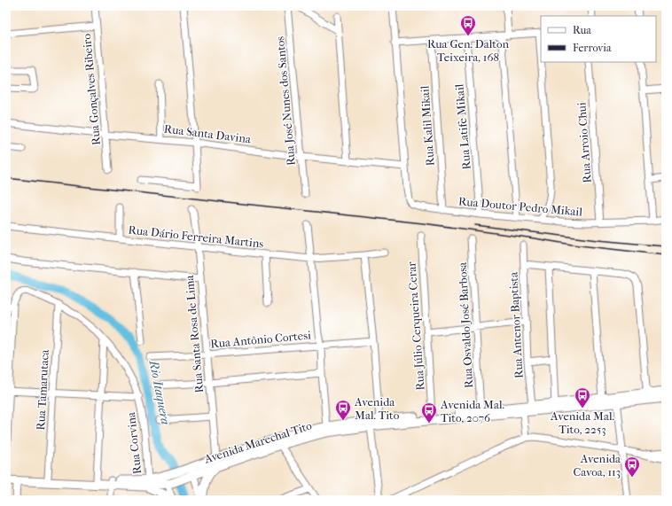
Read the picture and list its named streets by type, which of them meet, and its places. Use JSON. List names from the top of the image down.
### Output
{
  "streets": {
    "main road": ["Avenida Marechal Tito"],
    "street": [
      "Rua Gonçalves Ribeiro",
      "Rua José Nunes dos Santos",
      "Rua Kalil Mikail",
      "Rua Latife Mikail",
      "Rua Santa Davina",
      "Rua Arroio Chui",
      "Rua Doutor Pedro Mikail",
      "Rua Dário Ferreira Martins",
      "Rua Osvaldo José Barbosa",
      "Rua Antenor Baptista",
      "Rua Júlio Cerqueira Cerar",
      "Rua Santa Rosa de Lima",
      "Rua Antônio Cortesi",
      "Rua Tamarutaca",
      "Rua Corvina"
    ]
  },
  "crossings": [
    ["Rua Gonçalves Ribeiro", "Rua Santa Davina"],
    ["Rua José Nunes dos Santos", "Rua Santa Davina"],
    ["Rua Kalil Mikail", "Rua Doutor Pedro Mikail"],
    ["Rua Latife Mikail", "Rua Doutor Pedro Mikail"],
    ["Rua Santa Davina", "Rua Doutor Pedro Mikail"],
    ["Rua Arroio Chui", "Rua Doutor Pedro Mikail"],
    ["Rua Dário Ferreira Martins", "Rua Santa Rosa de Lima"],
    ["Rua Osvaldo José Barbosa", "Avenida Marechal Tito"],
    ["Rua Antenor Baptista", "Avenida Marechal Tito"],
    ["Rua Júlio Cerqueira Cerar", "Avenida Marechal Tito"],
    ["Rua Santa Rosa de Lima", "Rua Antônio Cortesi"],
    ["Rua Santa Rosa de Lima", "Avenida Marechal Tito"],
    ["Rua Tamarutaca", "Avenida Marechal Tito"],
    ["Rua Tamarutaca", "Rua Corvina"],
    ["Avenida Marechal Tito", "Rua Corvina"]
  ],
  "water": ["Rio Itaquera"],
  "places": {
    "bus stop": [
      "Rua Gen. Dalton Teixeira, 168",
      "Avenida Mal. Tito, 2253",
      "Avenida Mal. Tito",
      "Avenida Mal. Tito, 2076",
      "Avenida Cavoa, 113"
    ]
  },
  "legend": ["Rua", "Ferrovia"]
}
